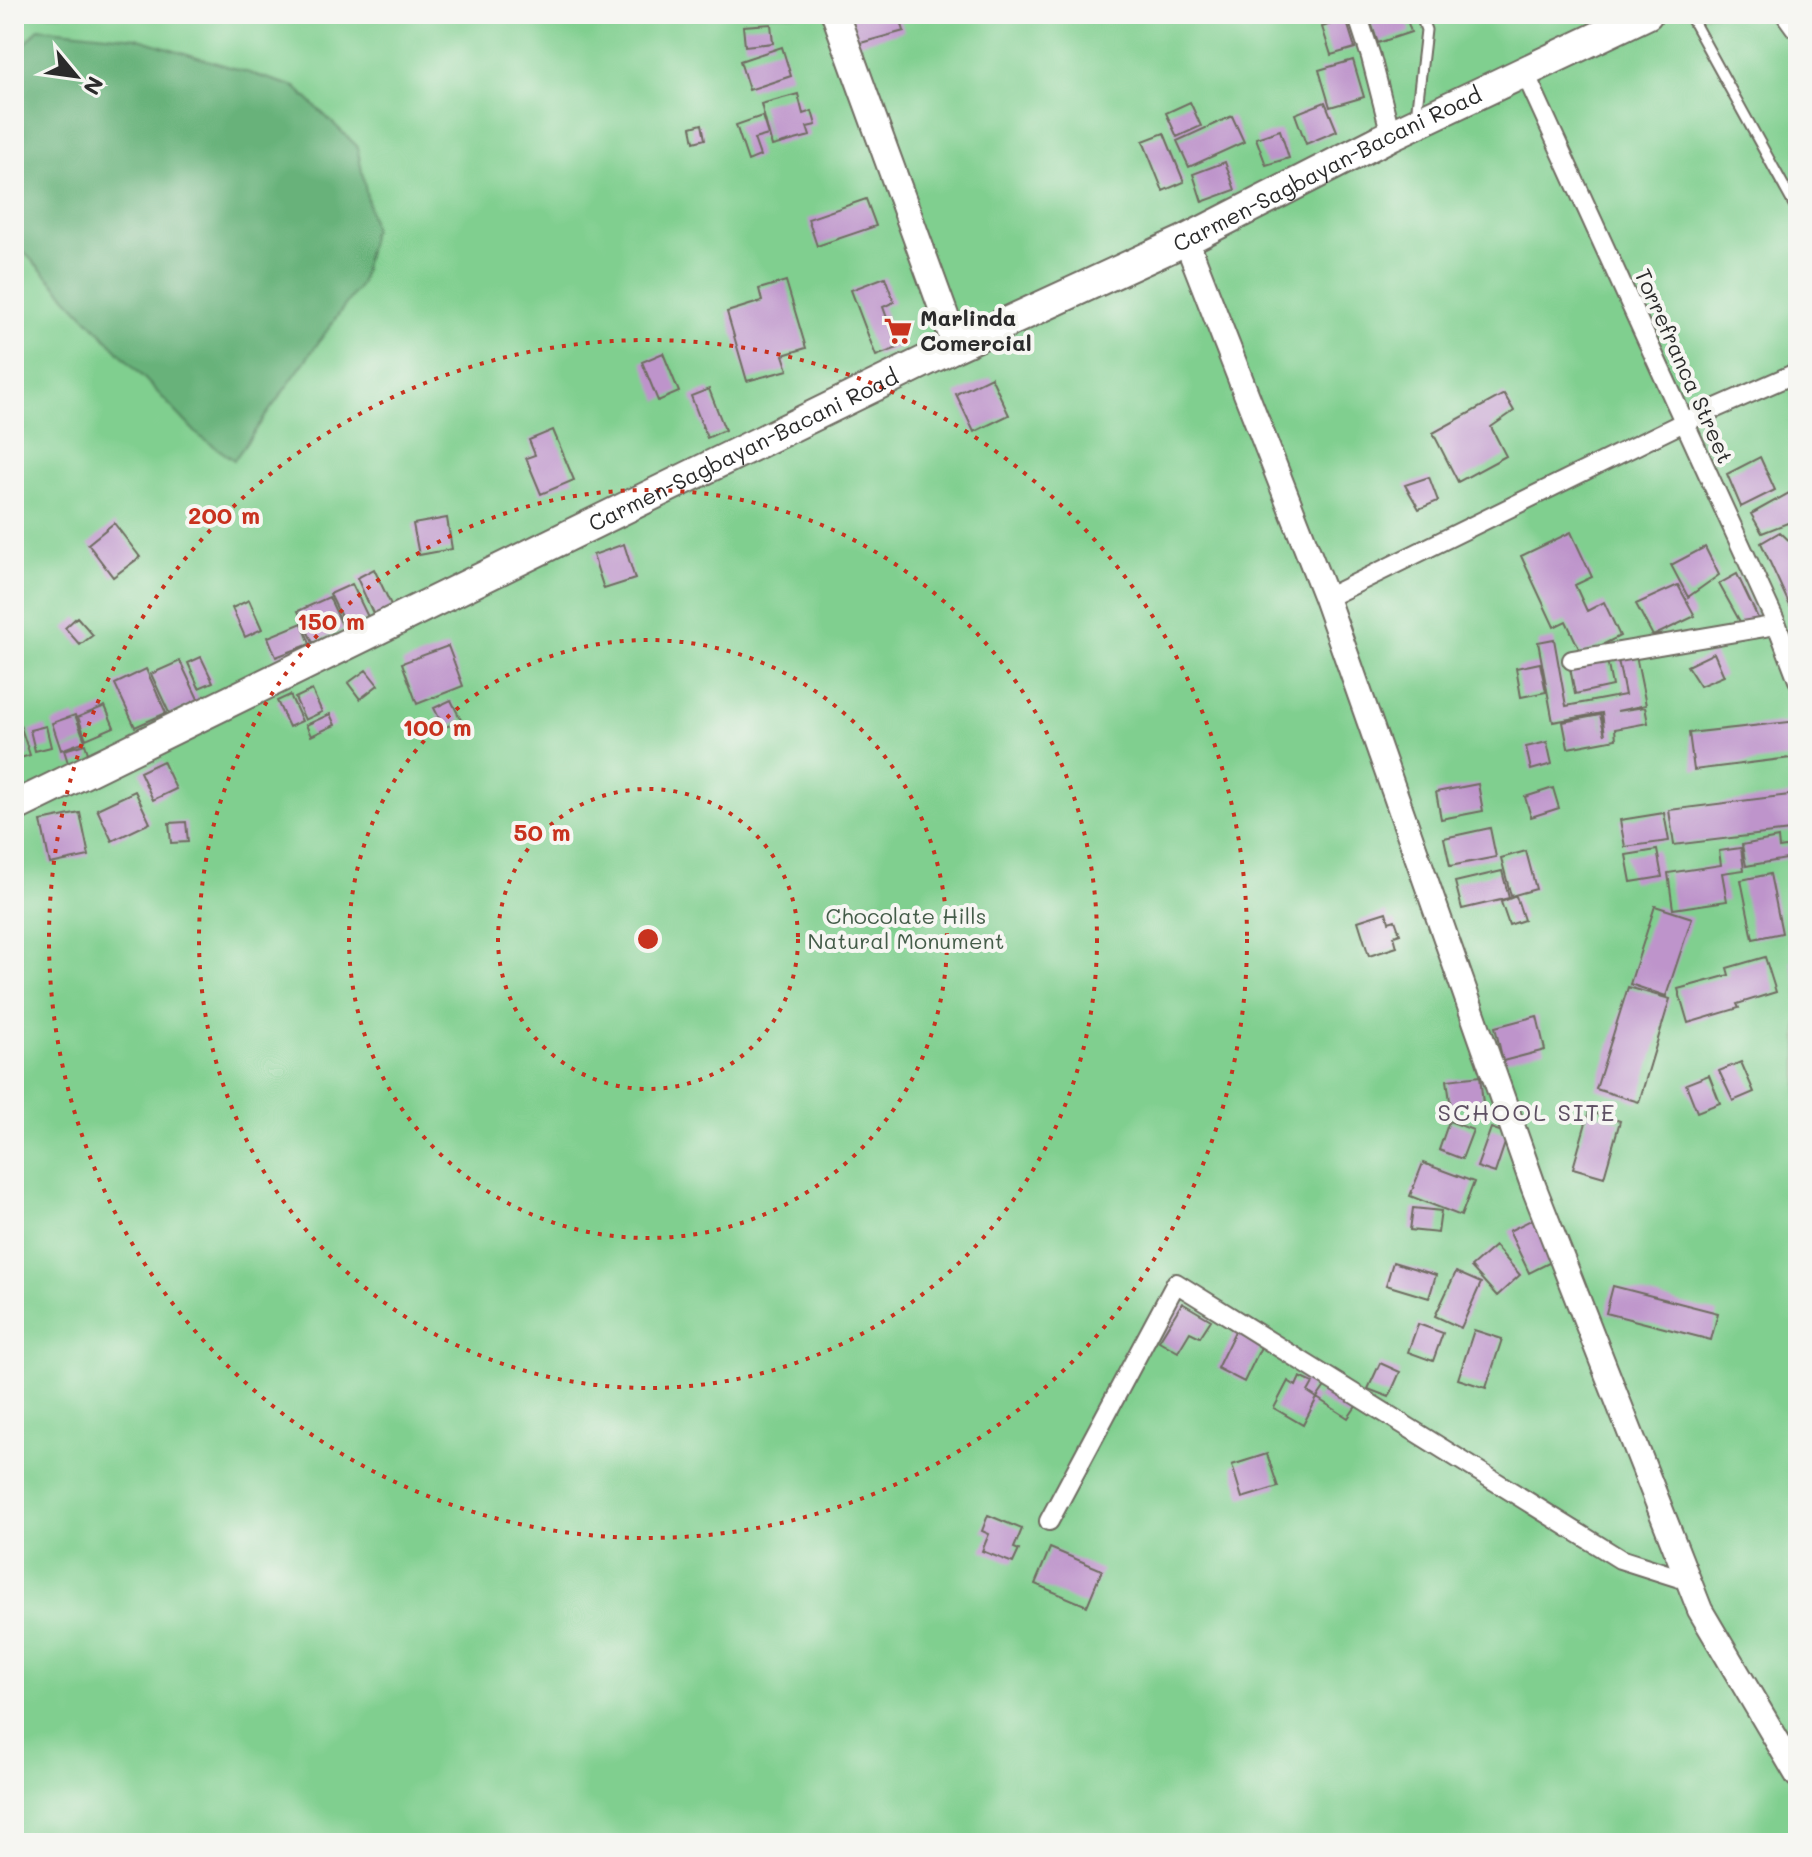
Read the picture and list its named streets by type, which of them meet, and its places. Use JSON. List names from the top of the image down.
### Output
{
  "streets": {
    "main road": ["Carmen-Sagbayan-Bacani Road"],
    "street": ["Torrefranca Street"]
  },
  "crossings": [
    ["Carmen-Sagbayan-Bacani Road", "Torrefranca Street"]
  ],
  "districts": ["SCHOOL SITE"],
  "parks": ["Chocolate Hills Natural Monument"],
  "places": {
    "supermarket": ["Marlinda Comercial"]
  },
  "north": "bottom right",
  "rings": [
    "200 m",
    "150 m",
    "100 m",
    "50 m"
  ]
}
